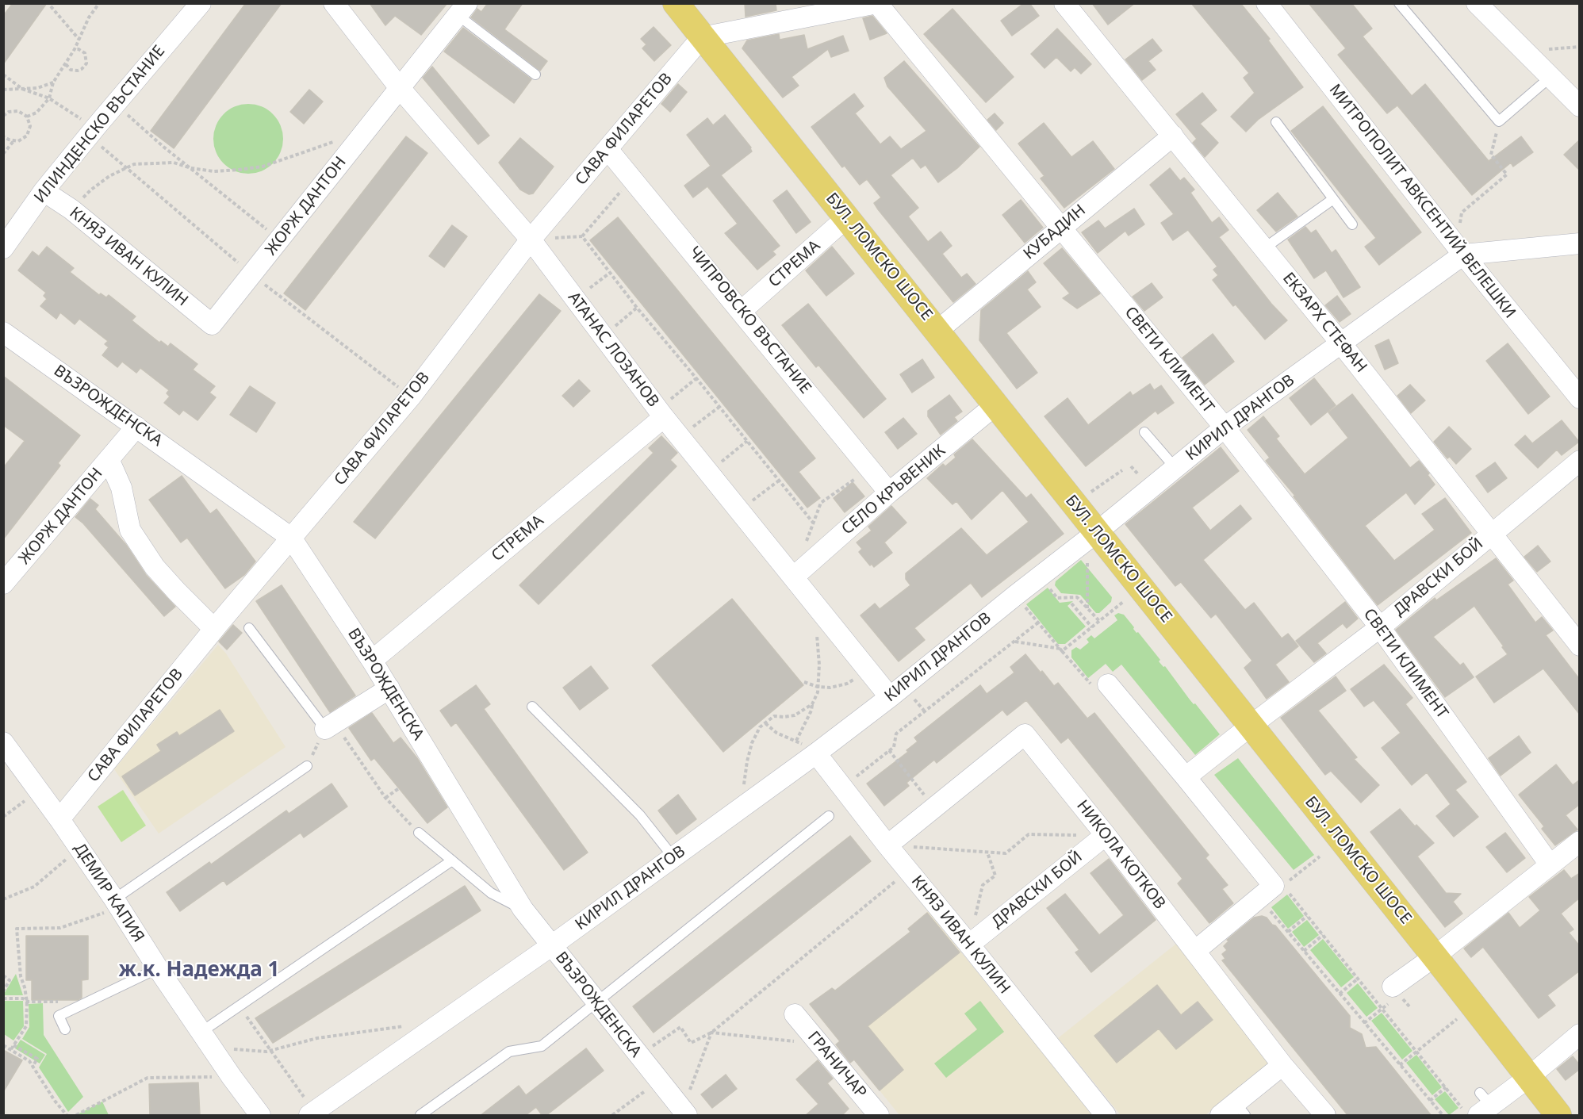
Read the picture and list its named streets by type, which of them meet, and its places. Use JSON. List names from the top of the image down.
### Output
{
  "streets": {
    "main road": ["БУЛ. ЛОМСКО ШОСЕ"],
    "street": [
      "ИЛИНДЕНСКО ВЪСТАНИЕ",
      "САВА ФИЛАРЕТОВ",
      "МИТРОПОЛИТ АВКСЕНТИЙ ВЕЛЕШКИ",
      "ЖОРЖ ДАНТОН",
      "КУБАДИН",
      "КНЯЗ ИВАН КУЛИН",
      "СТРЕМА",
      "ЧИПРОВСКО ВЪСТАНИЕ",
      "ЕКЗАРХ СТЕФАН",
      "АТАНАС ЛОЗАНОВ",
      "СВЕТИ КЛИМЕНТ",
      "ВЪЗРОЖДЕНСКА",
      "КИРИЛ ДРАНГОВ",
      "СЕЛО КРЪВЕНИК",
      "ДРАВСКИ БОЙ",
      "НИКОЛА КОТКОВ",
      "ДЕМИР КАПИЯ",
      "ГРАНИЧАР"
    ]
  },
  "crossings": [
    ["ИЛИНДЕНСКО ВЪСТАНИЕ", "КНЯЗ ИВАН КУЛИН"],
    ["САВА ФИЛАРЕТОВ", "БУЛ. ЛОМСКО ШОСЕ"],
    ["САВА ФИЛАРЕТОВ", "ЧИПРОВСКО ВЪСТАНИЕ"],
    ["САВА ФИЛАРЕТОВ", "АТАНАС ЛОЗАНОВ"],
    ["САВА ФИЛАРЕТОВ", "ВЪЗРОЖДЕНСКА"],
    ["САВА ФИЛАРЕТОВ", "ДЕМИР КАПИЯ"],
    ["МИТРОПОЛИТ АВКСЕНТИЙ ВЕЛЕШКИ", "КИРИЛ ДРАНГОВ"],
    ["ЖОРЖ ДАНТОН", "КНЯЗ ИВАН КУЛИН"],
    ["ЖОРЖ ДАНТОН", "АТАНАС ЛОЗАНОВ"],
    ["ЖОРЖ ДАНТОН", "ВЪЗРОЖДЕНСКА"],
    ["КУБАДИН", "БУЛ. ЛОМСКО ШОСЕ"],
    ["КУБАДИН", "ЕКЗАРХ СТЕФАН"],
    ["КУБАДИН", "СВЕТИ КЛИМЕНТ"],
    ["КНЯЗ ИВАН КУЛИН", "КИРИЛ ДРАНГОВ"],
    ["КНЯЗ ИВАН КУЛИН", "ДРАВСКИ БОЙ"],
    ["КНЯЗ ИВАН КУЛИН", "НИКОЛА КОТКОВ"],
    ["БУЛ. ЛОМСКО ШОСЕ", "СТРЕМА"],
    ["БУЛ. ЛОМСКО ШОСЕ", "КИРИЛ ДРАНГОВ"],
    ["БУЛ. ЛОМСКО ШОСЕ", "СЕЛО КРЪВЕНИК"],
    ["БУЛ. ЛОМСКО ШОСЕ", "ДРАВСКИ БОЙ"],
    ["СТРЕМА", "ЧИПРОВСКО ВЪСТАНИЕ"],
    ["СТРЕМА", "АТАНАС ЛОЗАНОВ"],
    ["СТРЕМА", "ВЪЗРОЖДЕНСКА"],
    ["ЧИПРОВСКО ВЪСТАНИЕ", "СЕЛО КРЪВЕНИК"],
    ["ЕКЗАРХ СТЕФАН", "КИРИЛ ДРАНГОВ"],
    ["ЕКЗАРХ СТЕФАН", "ДРАВСКИ БОЙ"],
    ["АТАНАС ЛОЗАНОВ", "КИРИЛ ДРАНГОВ"],
    ["АТАНАС ЛОЗАНОВ", "СЕЛО КРЪВЕНИК"],
    ["СВЕТИ КЛИМЕНТ", "КИРИЛ ДРАНГОВ"],
    ["СВЕТИ КЛИМЕНТ", "ДРАВСКИ БОЙ"],
    ["ВЪЗРОЖДЕНСКА", "КИРИЛ ДРАНГОВ"],
    ["ДРАВСКИ БОЙ", "НИКОЛА КОТКОВ"]
  ],
  "districts": ["ж.к. Надежда 1"]
}
